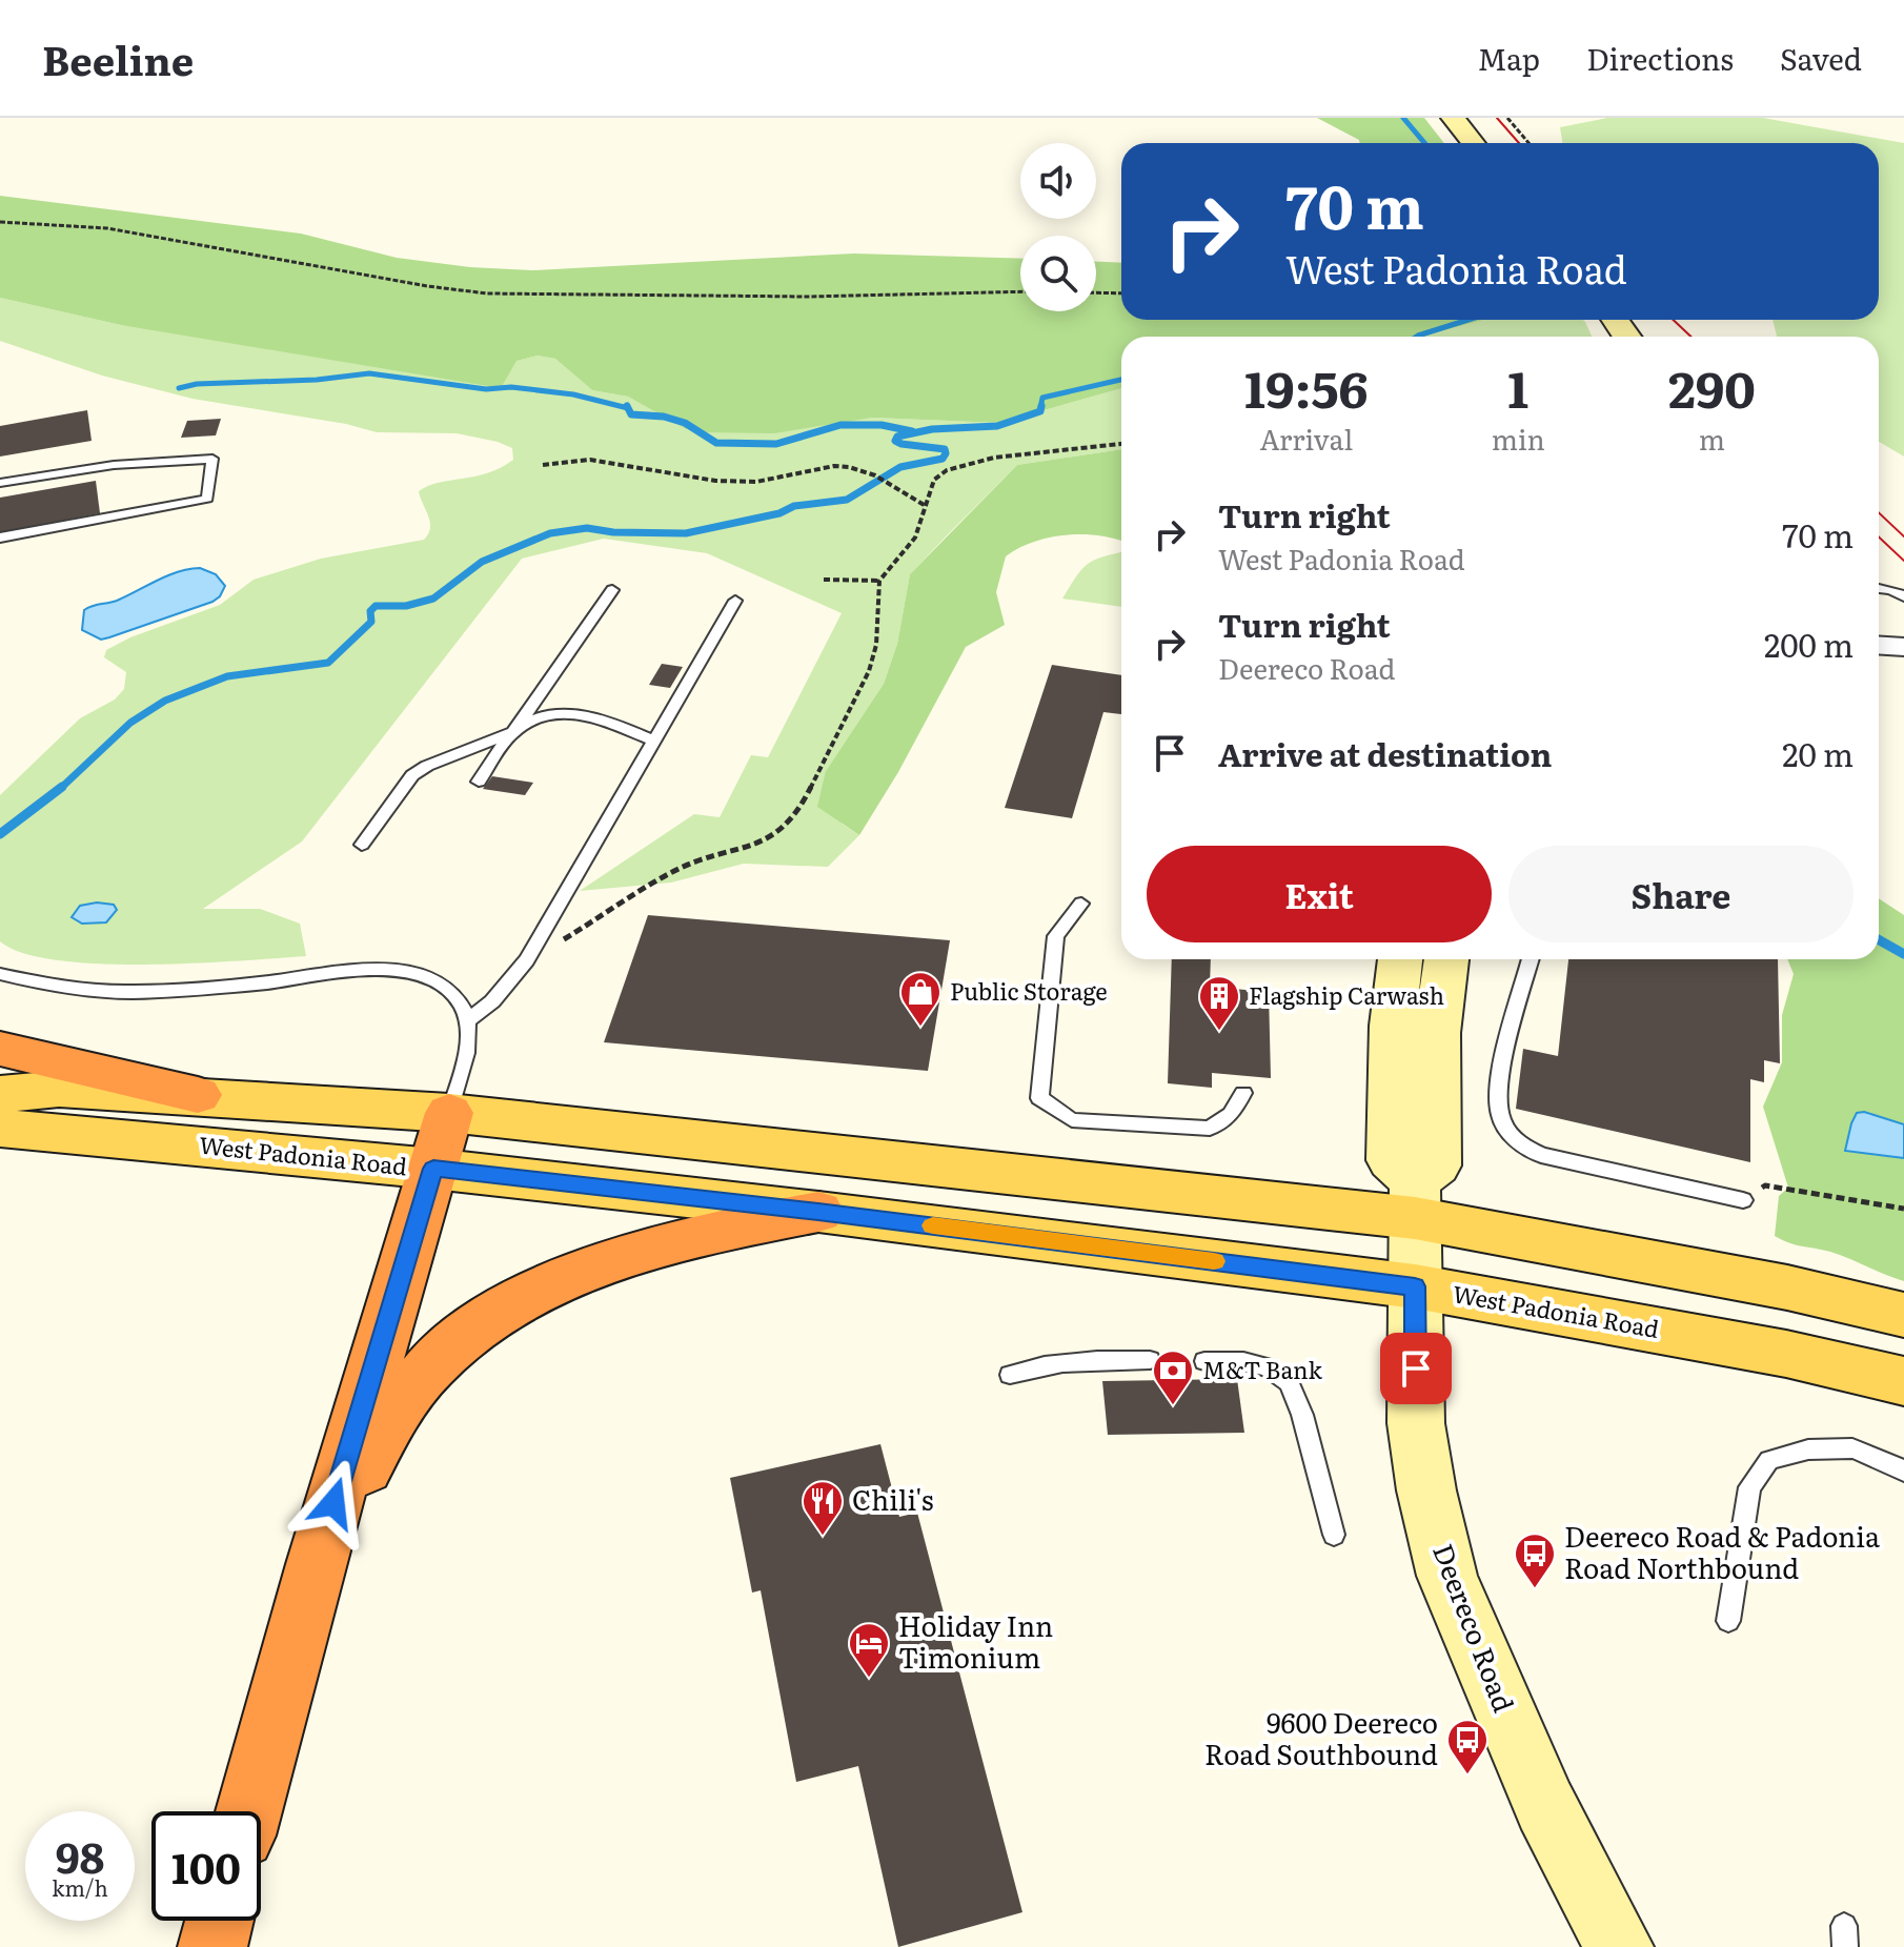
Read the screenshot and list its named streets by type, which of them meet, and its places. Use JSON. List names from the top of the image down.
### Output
{
  "streets": {
    "main road": ["West Padonia Road", "Deereco Road"]
  },
  "crossings": [
    ["West Padonia Road", "Deereco Road"]
  ],
  "places": {
    "shop": ["Public Storage"],
    "building": ["Flagship Carwash"],
    "bank": ["M&T Bank"],
    "restaurant": ["Chili's"],
    "bus stop": ["Deereco Road & Padonia Road Northbound", "9600 Deereco Road Southbound"],
    "hotel": ["Holiday Inn Timonium"]
  },
  "page": {
    "header": "Beeline",
    "nav": ["Map", "Directions", "Saved"],
    "turn": ["70 m", "West Padonia Road"],
    "eta": [
      "19:56",
      "Arrival",
      "1",
      "min",
      "290",
      "m"
    ],
    "list": [
      {
        "name": "Turn right",
        "note": "West Padonia Road",
        "value": "70 m"
      },
      {
        "name": "Turn right",
        "note": "Deereco Road",
        "value": "200 m"
      },
      {
        "name": "Arrive at destination",
        "value": "20 m"
      }
    ],
    "buttons": ["Exit", "Share"],
    "speed": "98 km/h",
    "limit": "100"
  }
}
